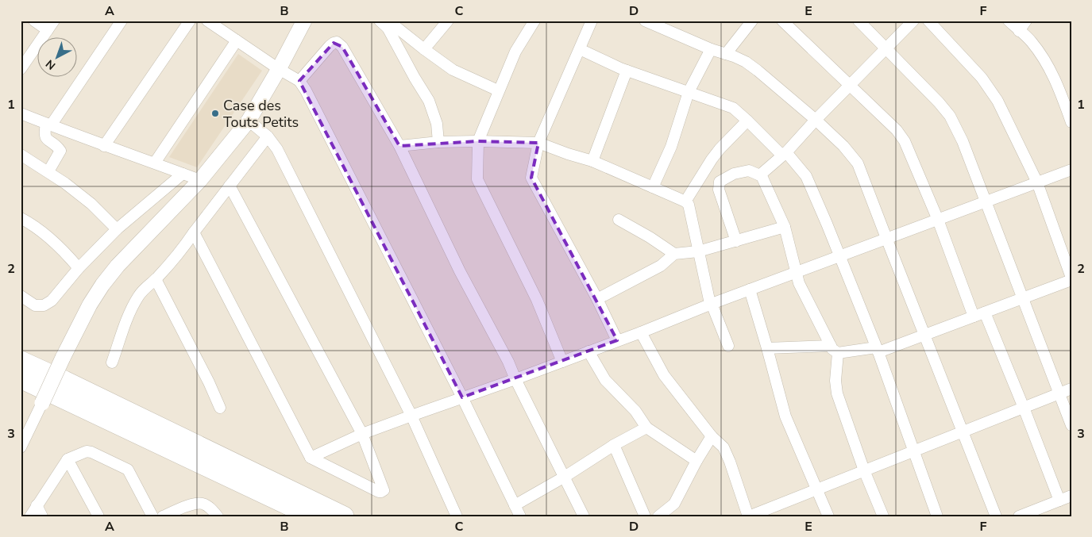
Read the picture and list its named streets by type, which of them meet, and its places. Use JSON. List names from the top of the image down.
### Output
{
  "places": ["Case des Touts Petits"],
  "north": "bottom left",
  "grid": {
    "columns": [
      "A",
      "B",
      "C",
      "D",
      "E",
      "F"
    ],
    "rows": ["1", "2", "3"]
  }
}
